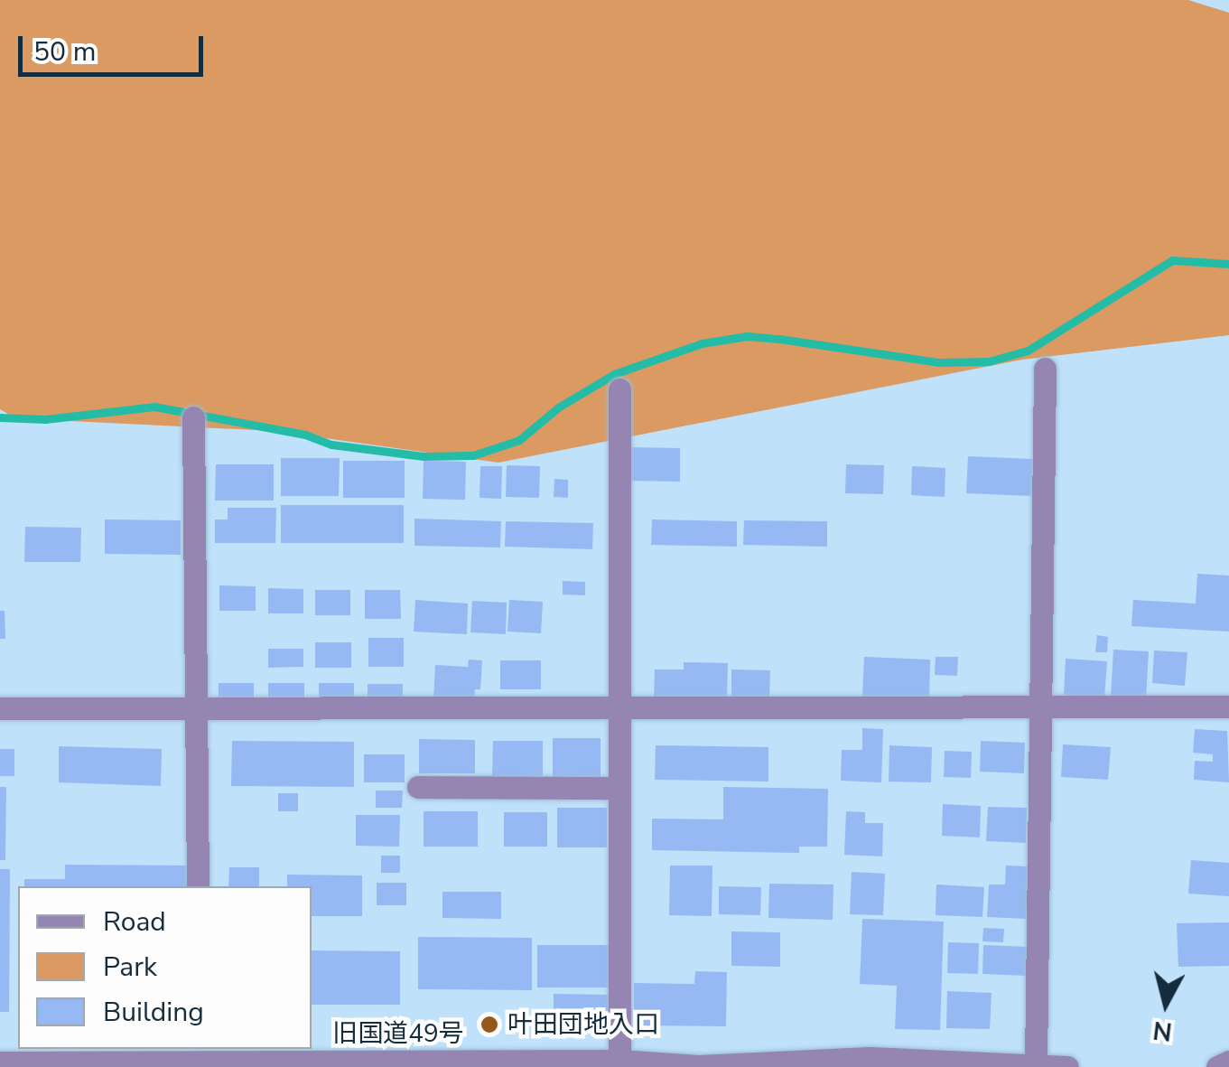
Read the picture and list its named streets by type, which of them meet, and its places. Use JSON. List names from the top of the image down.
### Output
{
  "streets": {
    "street": ["旧国道49号"]
  },
  "places": ["叶田団地入口"],
  "legend": ["Road", "Park", "Building"],
  "scale_bar": "50 m",
  "north": "bottom"
}
